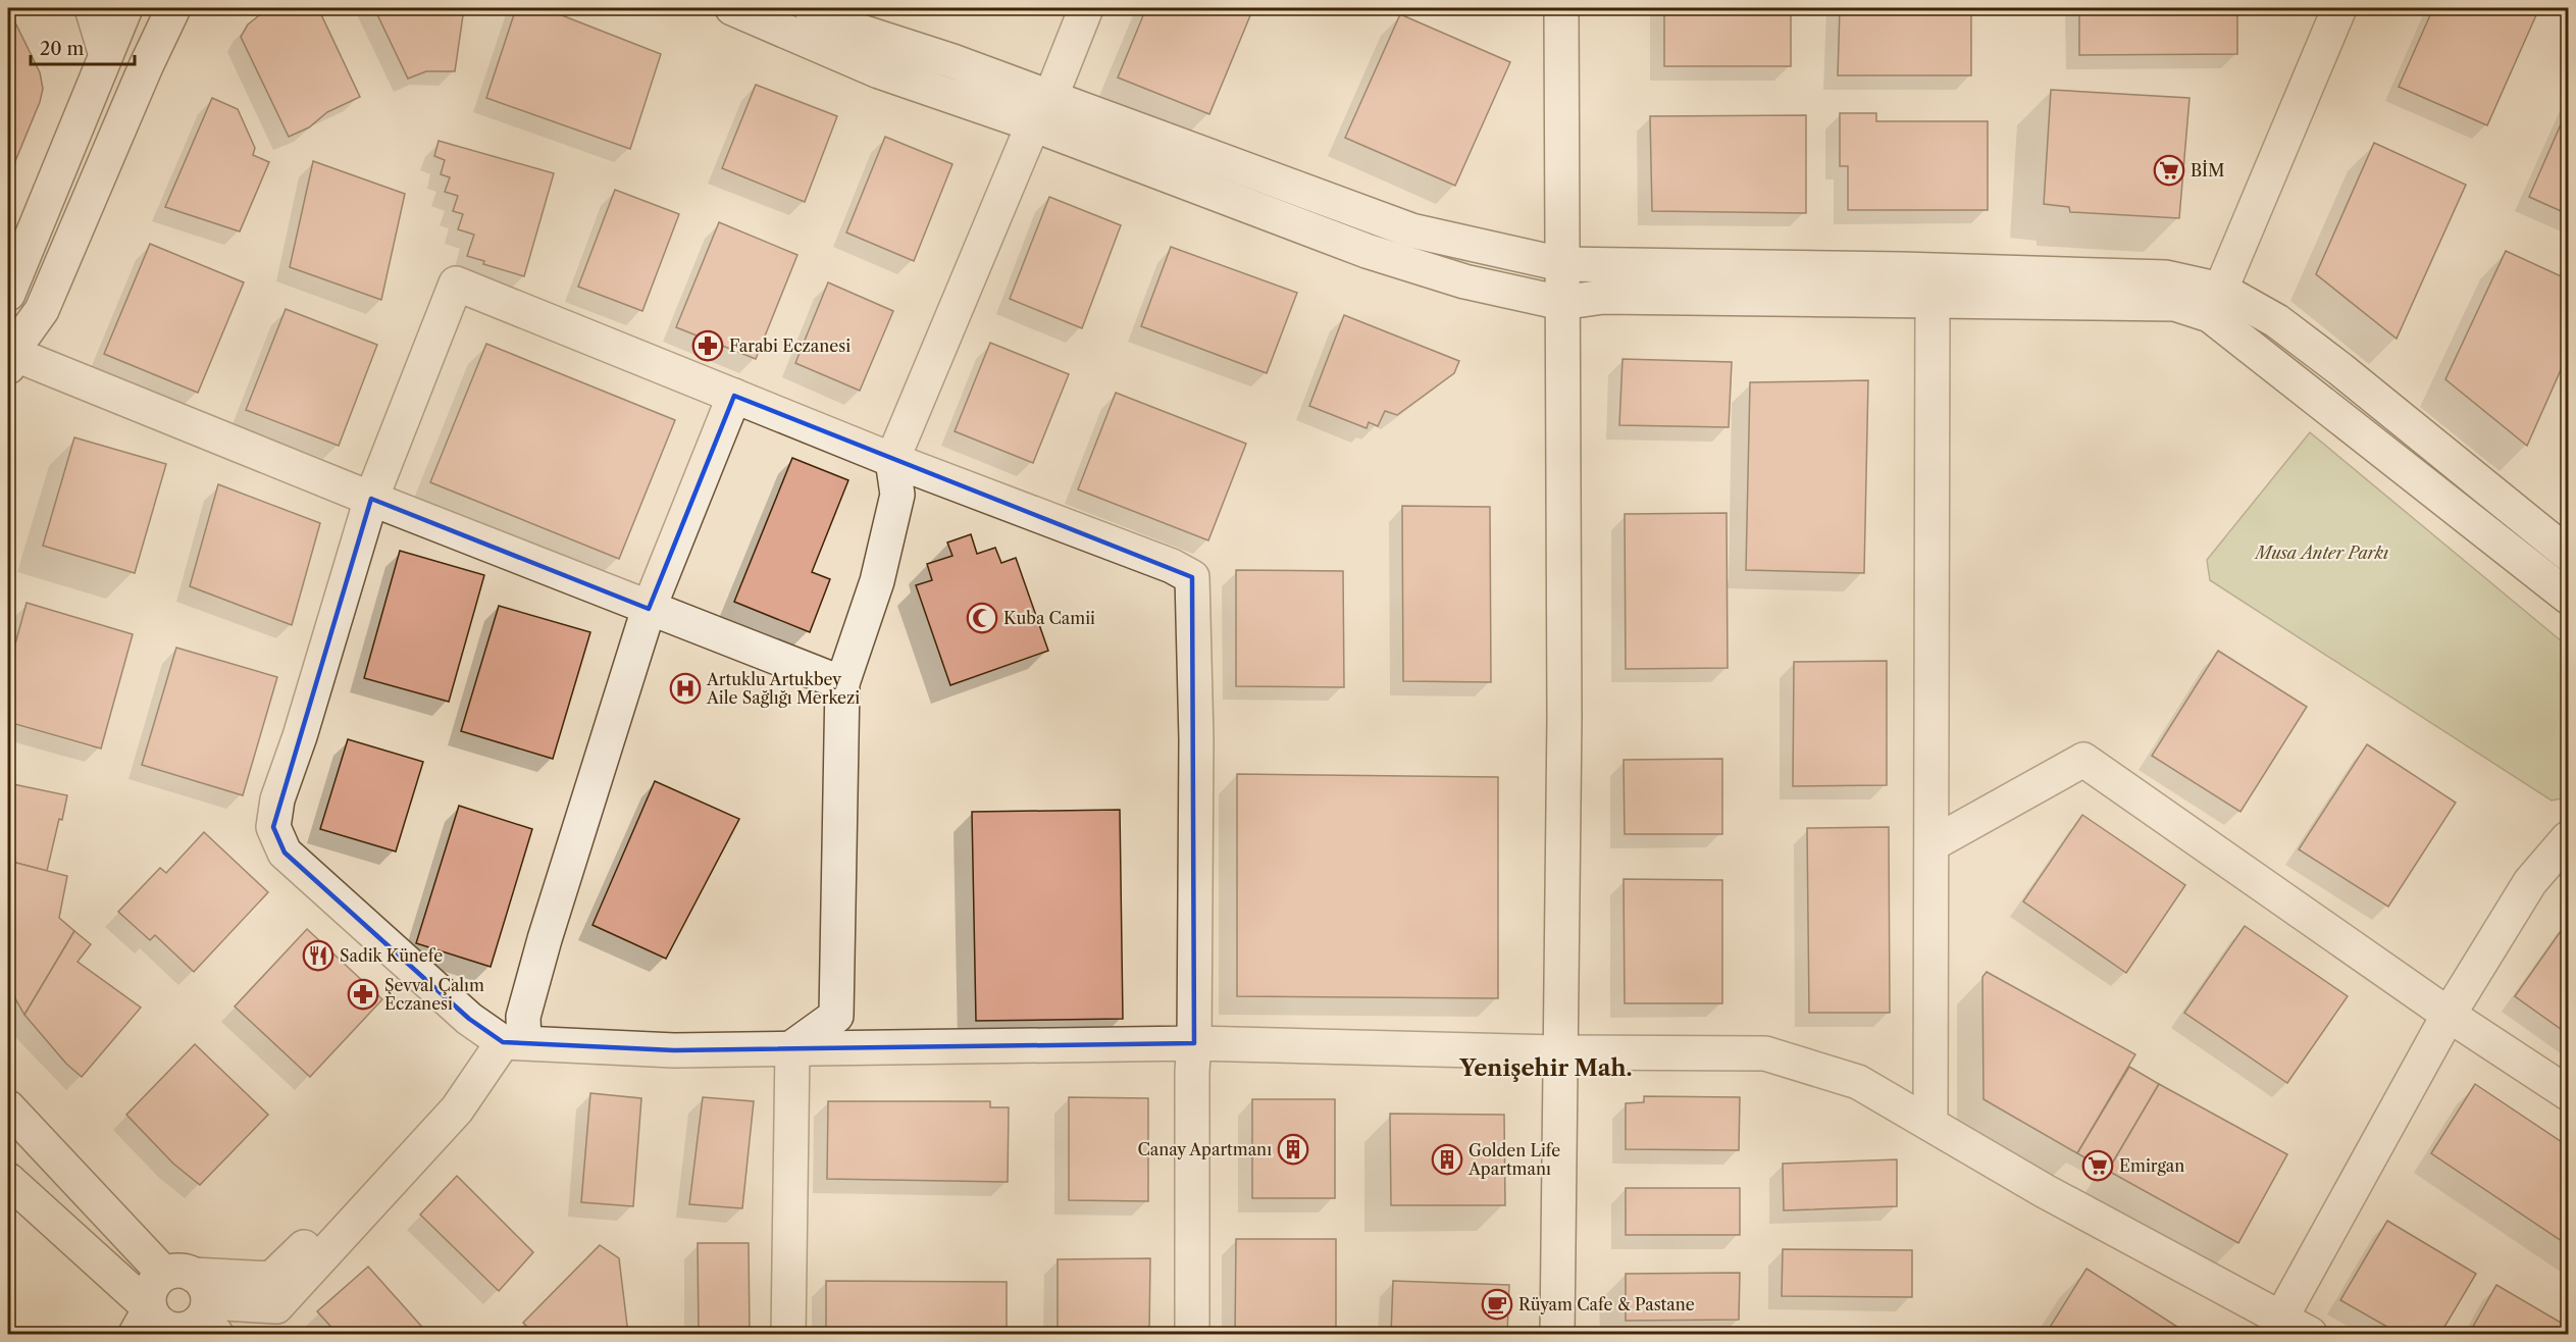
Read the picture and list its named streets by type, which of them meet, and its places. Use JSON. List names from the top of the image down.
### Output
{
  "districts": ["Yenişehir Mah."],
  "parks": ["Musa Anter Parkı"],
  "places": {
    "supermarket": ["BİM", "Emirgan"],
    "pharmacy": ["Farabi Eczanesi", "Şevval Çalım Eczanesi"],
    "mosque": ["Kuba Camii"],
    "hospital": ["Artuklu Artukbey Aile Sağlığı Merkezi"],
    "restaurant": ["Sadik Künefe"],
    "building": ["Canay Apartmanı", "Golden Life Apartmanı"],
    "cafe": ["Rüyam Cafe & Pastane"]
  },
  "scale_bar": "20 m"
}
